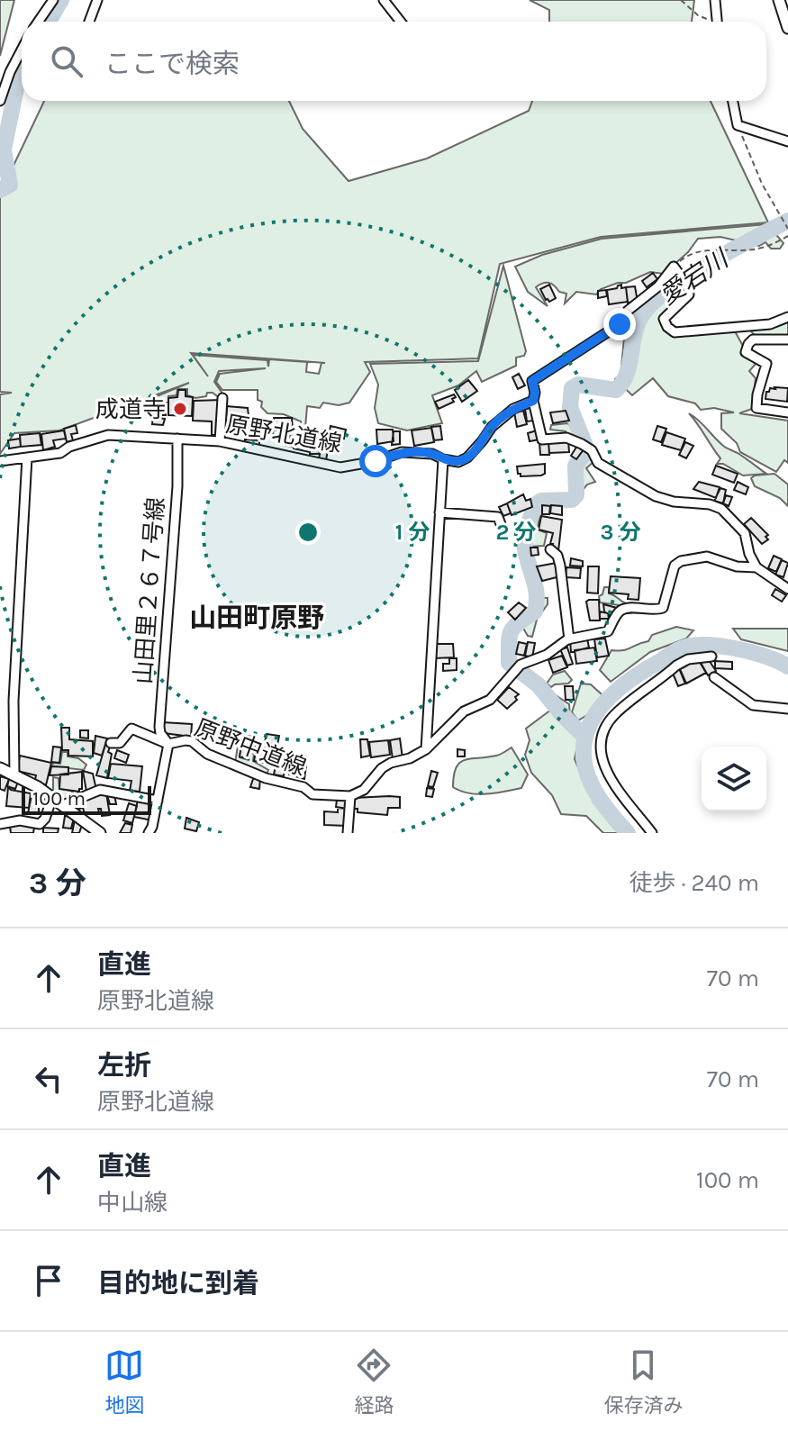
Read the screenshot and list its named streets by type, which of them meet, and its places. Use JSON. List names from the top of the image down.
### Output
{
  "streets": {
    "street": ["原野北道線", "山田里２６７号線", "原野中道線"]
  },
  "crossings": [
    ["原野北道線", "山田里２６７号線"],
    ["山田里２６７号線", "原野中道線"]
  ],
  "districts": ["山田町原野"],
  "water": ["愛宕川"],
  "places": ["成道寺"],
  "scale_bar": "100 m",
  "page": {
    "search": "ここで検索",
    "scale": "100 m",
    "heading": ["3 分", "徒歩 · 240 m"],
    "list": [
      ["直進", "原野北道線", "70 m"],
      ["左折", "原野北道線", "70 m"],
      ["直進", "中山線", "100 m"],
      "目的地に到着"
    ],
    "nav": ["地図", "経路", "保存済み"]
  },
  "rings": ["1 分", "2 分", "3 分"]
}
